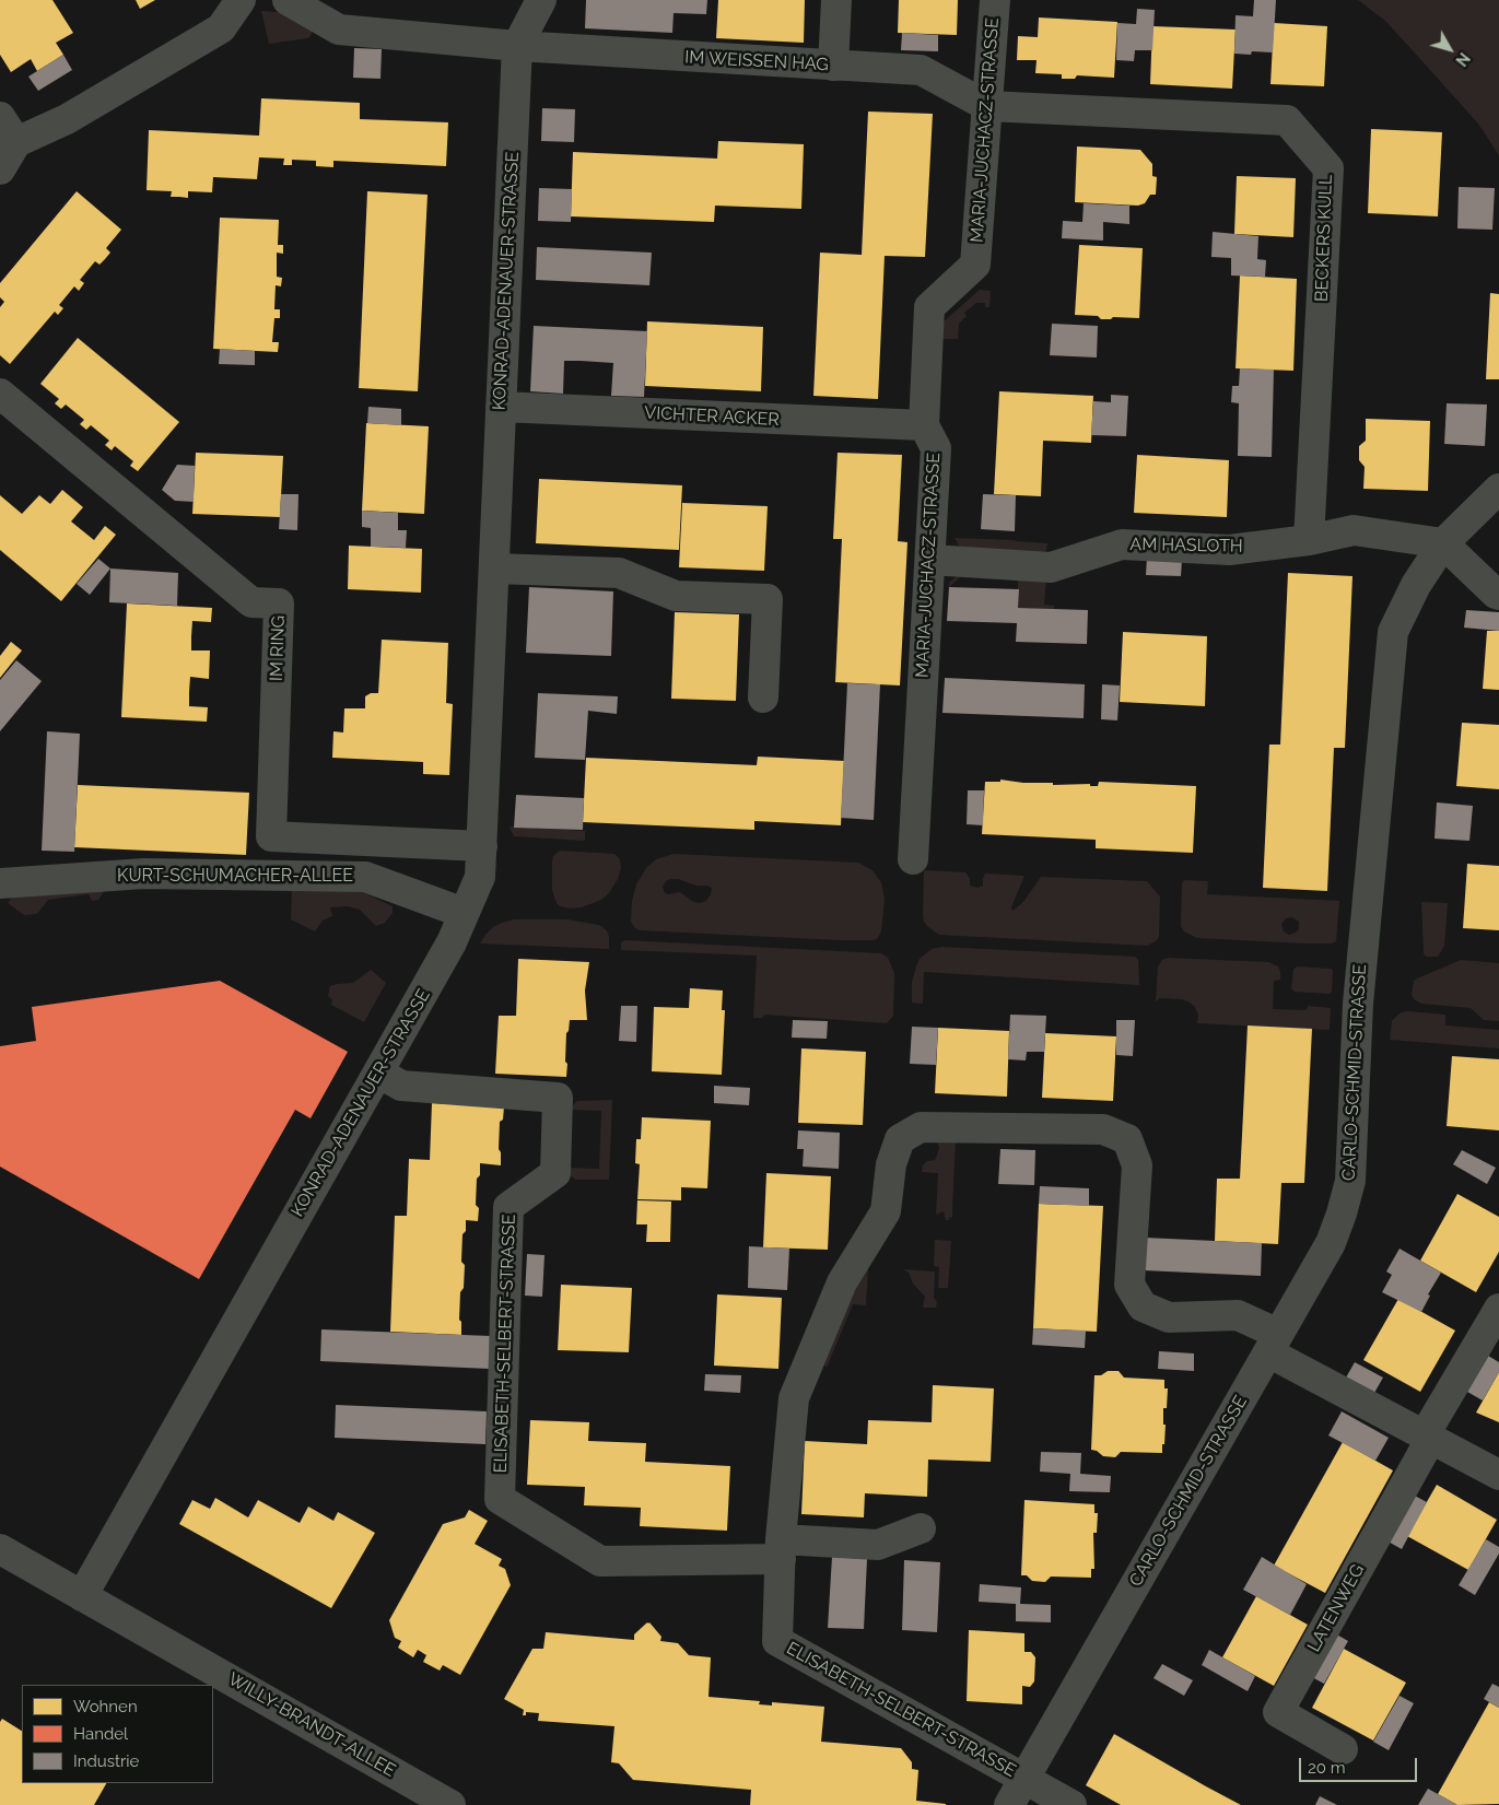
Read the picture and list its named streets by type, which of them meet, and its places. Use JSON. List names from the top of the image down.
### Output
{
  "streets": {
    "street": [
      "IM WEISSEN HAG",
      "MARIA-JUCHACZ-STRASSE",
      "BECKERS KULL",
      "KONRAD-ADENAUER-STRASSE",
      "VICHTER ACKER",
      "AM HASLOTH",
      "IM RING",
      "KURT-SCHUMACHER-ALLEE",
      "CARLO-SCHMID-STRASSE",
      "ELISABETH-SELBERT-STRASSE",
      "LATENWEG",
      "WILLY-BRANDT-ALLEE"
    ]
  },
  "crossings": [
    ["IM WEISSEN HAG", "MARIA-JUCHACZ-STRASSE"],
    ["IM WEISSEN HAG", "BECKERS KULL"],
    ["IM WEISSEN HAG", "KONRAD-ADENAUER-STRASSE"],
    ["MARIA-JUCHACZ-STRASSE", "BECKERS KULL"],
    ["MARIA-JUCHACZ-STRASSE", "VICHTER ACKER"],
    ["MARIA-JUCHACZ-STRASSE", "AM HASLOTH"],
    ["BECKERS KULL", "AM HASLOTH"],
    ["KONRAD-ADENAUER-STRASSE", "VICHTER ACKER"],
    ["KONRAD-ADENAUER-STRASSE", "IM RING"],
    ["KONRAD-ADENAUER-STRASSE", "KURT-SCHUMACHER-ALLEE"],
    ["KONRAD-ADENAUER-STRASSE", "ELISABETH-SELBERT-STRASSE"],
    ["KONRAD-ADENAUER-STRASSE", "WILLY-BRANDT-ALLEE"],
    ["AM HASLOTH", "CARLO-SCHMID-STRASSE"],
    ["CARLO-SCHMID-STRASSE", "ELISABETH-SELBERT-STRASSE"]
  ],
  "legend": ["Wohnen", "Handel", "Industrie"],
  "scale_bar": "20 m",
  "north": "bottom right"
}
